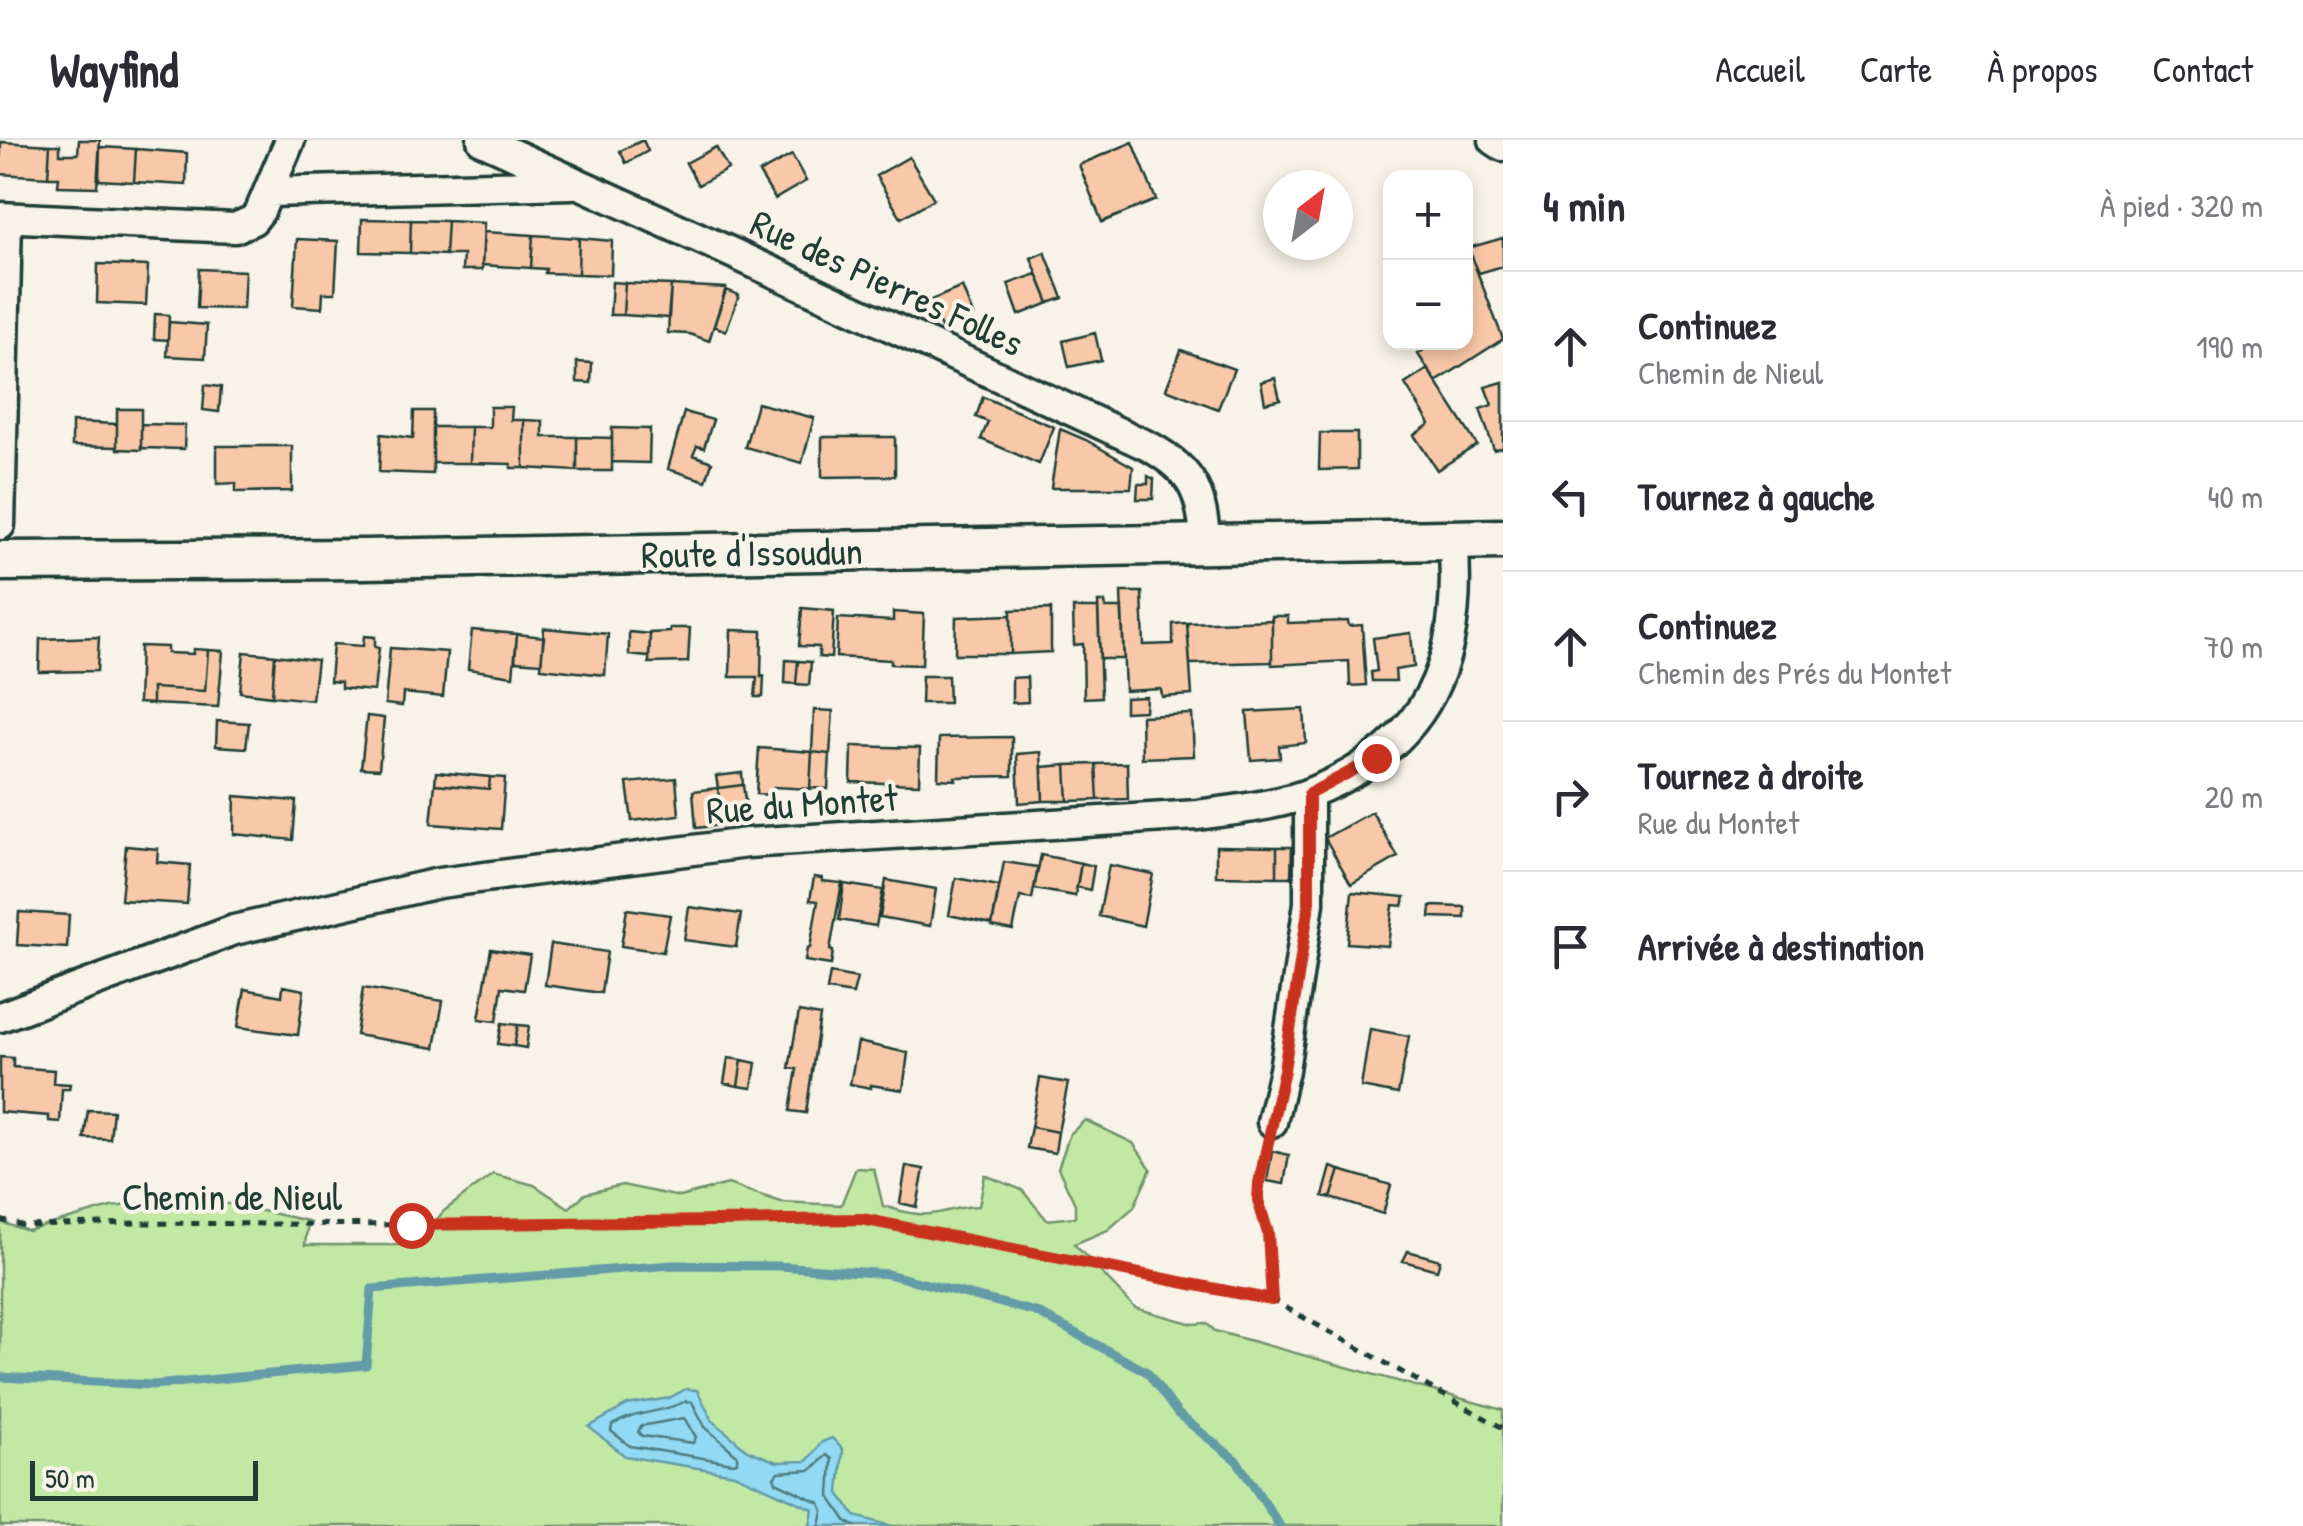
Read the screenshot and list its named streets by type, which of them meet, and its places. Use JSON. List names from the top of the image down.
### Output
{
  "streets": {
    "main road": ["Route d'Issoudun"],
    "street": ["Rue des Pierres Folles", "Rue du Montet"],
    "path": ["Chemin de Nieul"]
  },
  "crossings": [
    ["Rue des Pierres Folles", "Route d'Issoudun"],
    ["Route d'Issoudun", "Rue du Montet"]
  ],
  "scale_bar": "50 m",
  "north": "top right",
  "page": {
    "header": "Wayfind",
    "nav": [
      "Accueil",
      "Carte",
      "À propos",
      "Contact"
    ],
    "heading": ["4 min", "À pied · 320 m"],
    "map_buttons": ["+", "−"],
    "list": [
      ["Continuez", "Chemin de Nieul", "190 m"],
      ["Tournez à gauche", "40 m"],
      ["Continuez", "Chemin des Prés du Montet", "70 m"],
      ["Tournez à droite", "Rue du Montet", "20 m"],
      "Arrivée à destination"
    ],
    "scale": "50 m"
  }
}
